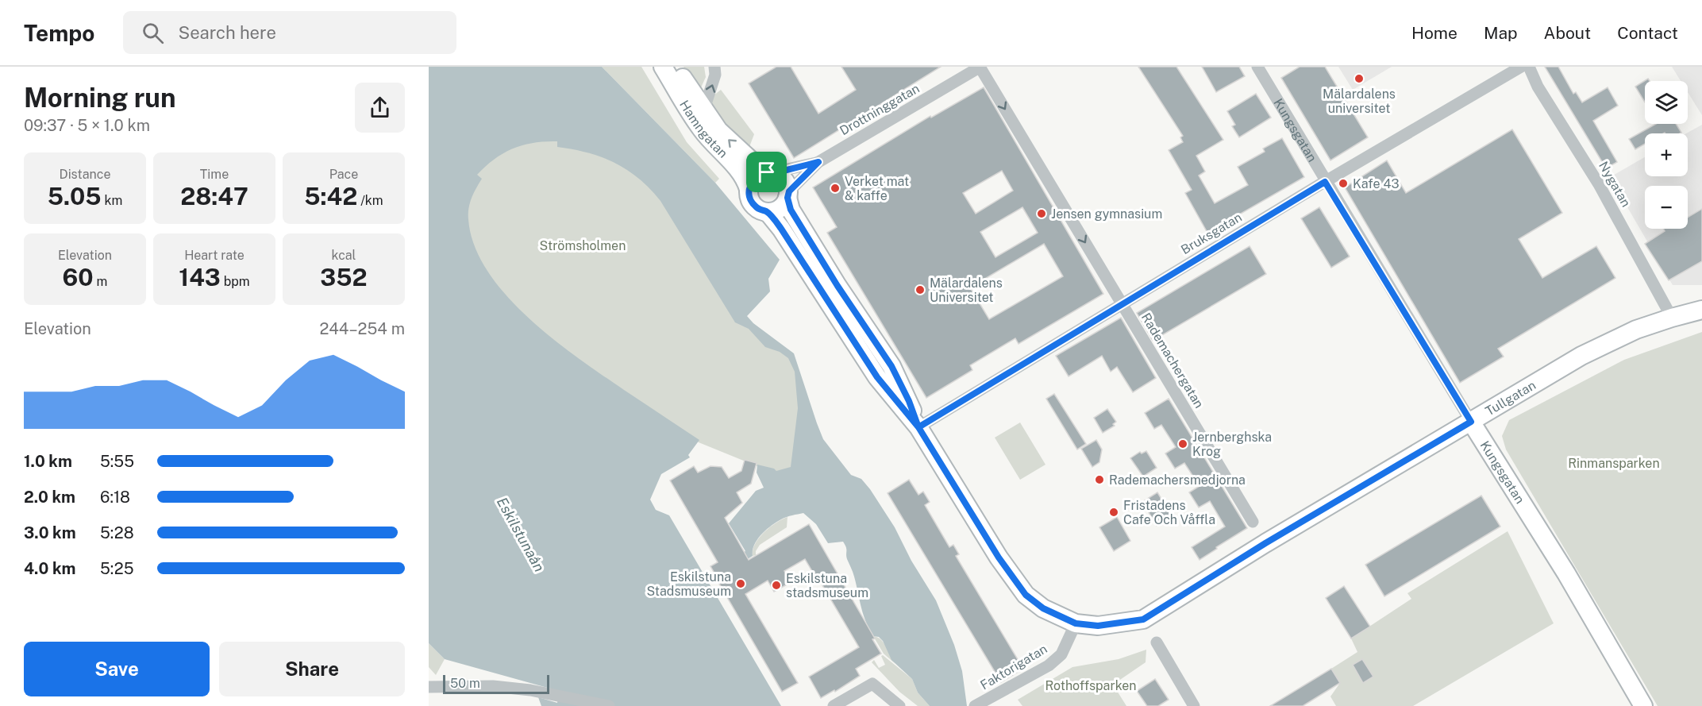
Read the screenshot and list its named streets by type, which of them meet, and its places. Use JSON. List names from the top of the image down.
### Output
{
  "streets": {
    "street": [
      "Drottninggatan",
      "Hamngatan",
      "Kungsgatan",
      "Nygatan",
      "Bruksgatan",
      "Rademachergatan",
      "Tullgatan",
      "Faktorigatan"
    ]
  },
  "crossings": [
    ["Drottninggatan", "Hamngatan"],
    ["Drottninggatan", "Rademachergatan"],
    ["Kungsgatan", "Bruksgatan"],
    ["Kungsgatan", "Tullgatan"],
    ["Nygatan", "Tullgatan"],
    ["Bruksgatan", "Rademachergatan"],
    ["Tullgatan", "Faktorigatan"]
  ],
  "one_way": ["Rademachergatan"],
  "water": ["Eskilstunaån"],
  "parks": ["Strömsholmen", "Rinmansparken", "Rothoffsparken"],
  "places": [
    "Mälardalens universitet",
    "Kafe 43",
    "Verket mat & kaffe",
    "Jensen gymnasium",
    "Mälardalens Universitet",
    "Jernberghska Krog",
    "Rademachersmedjorna",
    "Fristadens Cafe Och Våffla",
    "Eskilstuna Stadsmuseum",
    "Eskilstuna stadsmuseum"
  ],
  "scale_bar": "50 m",
  "page": {
    "header": "Tempo",
    "search": "Search here",
    "nav": [
      "Home",
      "Map",
      "About",
      "Contact"
    ],
    "heading": ["Morning run", "09:37 · 5 × 1.0 km"],
    "map_buttons": ["+", "−"],
    "stats": [
      ["Distance", "5.05 km"],
      ["Time", "28:47"],
      ["Pace", "5:42 /km"],
      ["Elevation", "60 m"],
      ["Heart rate", "143 bpm"],
      ["kcal", "352"]
    ],
    "chart": ["Elevation", "244–254 m"],
    "list": [
      {
        "name": "1.0 km",
        "note": "5:55"
      },
      {
        "name": "2.0 km",
        "note": "6:18"
      },
      {
        "name": "3.0 km",
        "note": "5:28"
      },
      {
        "name": "4.0 km",
        "note": "5:25"
      }
    ],
    "buttons": ["Save", "Share"],
    "scale": "50 m"
  }
}
